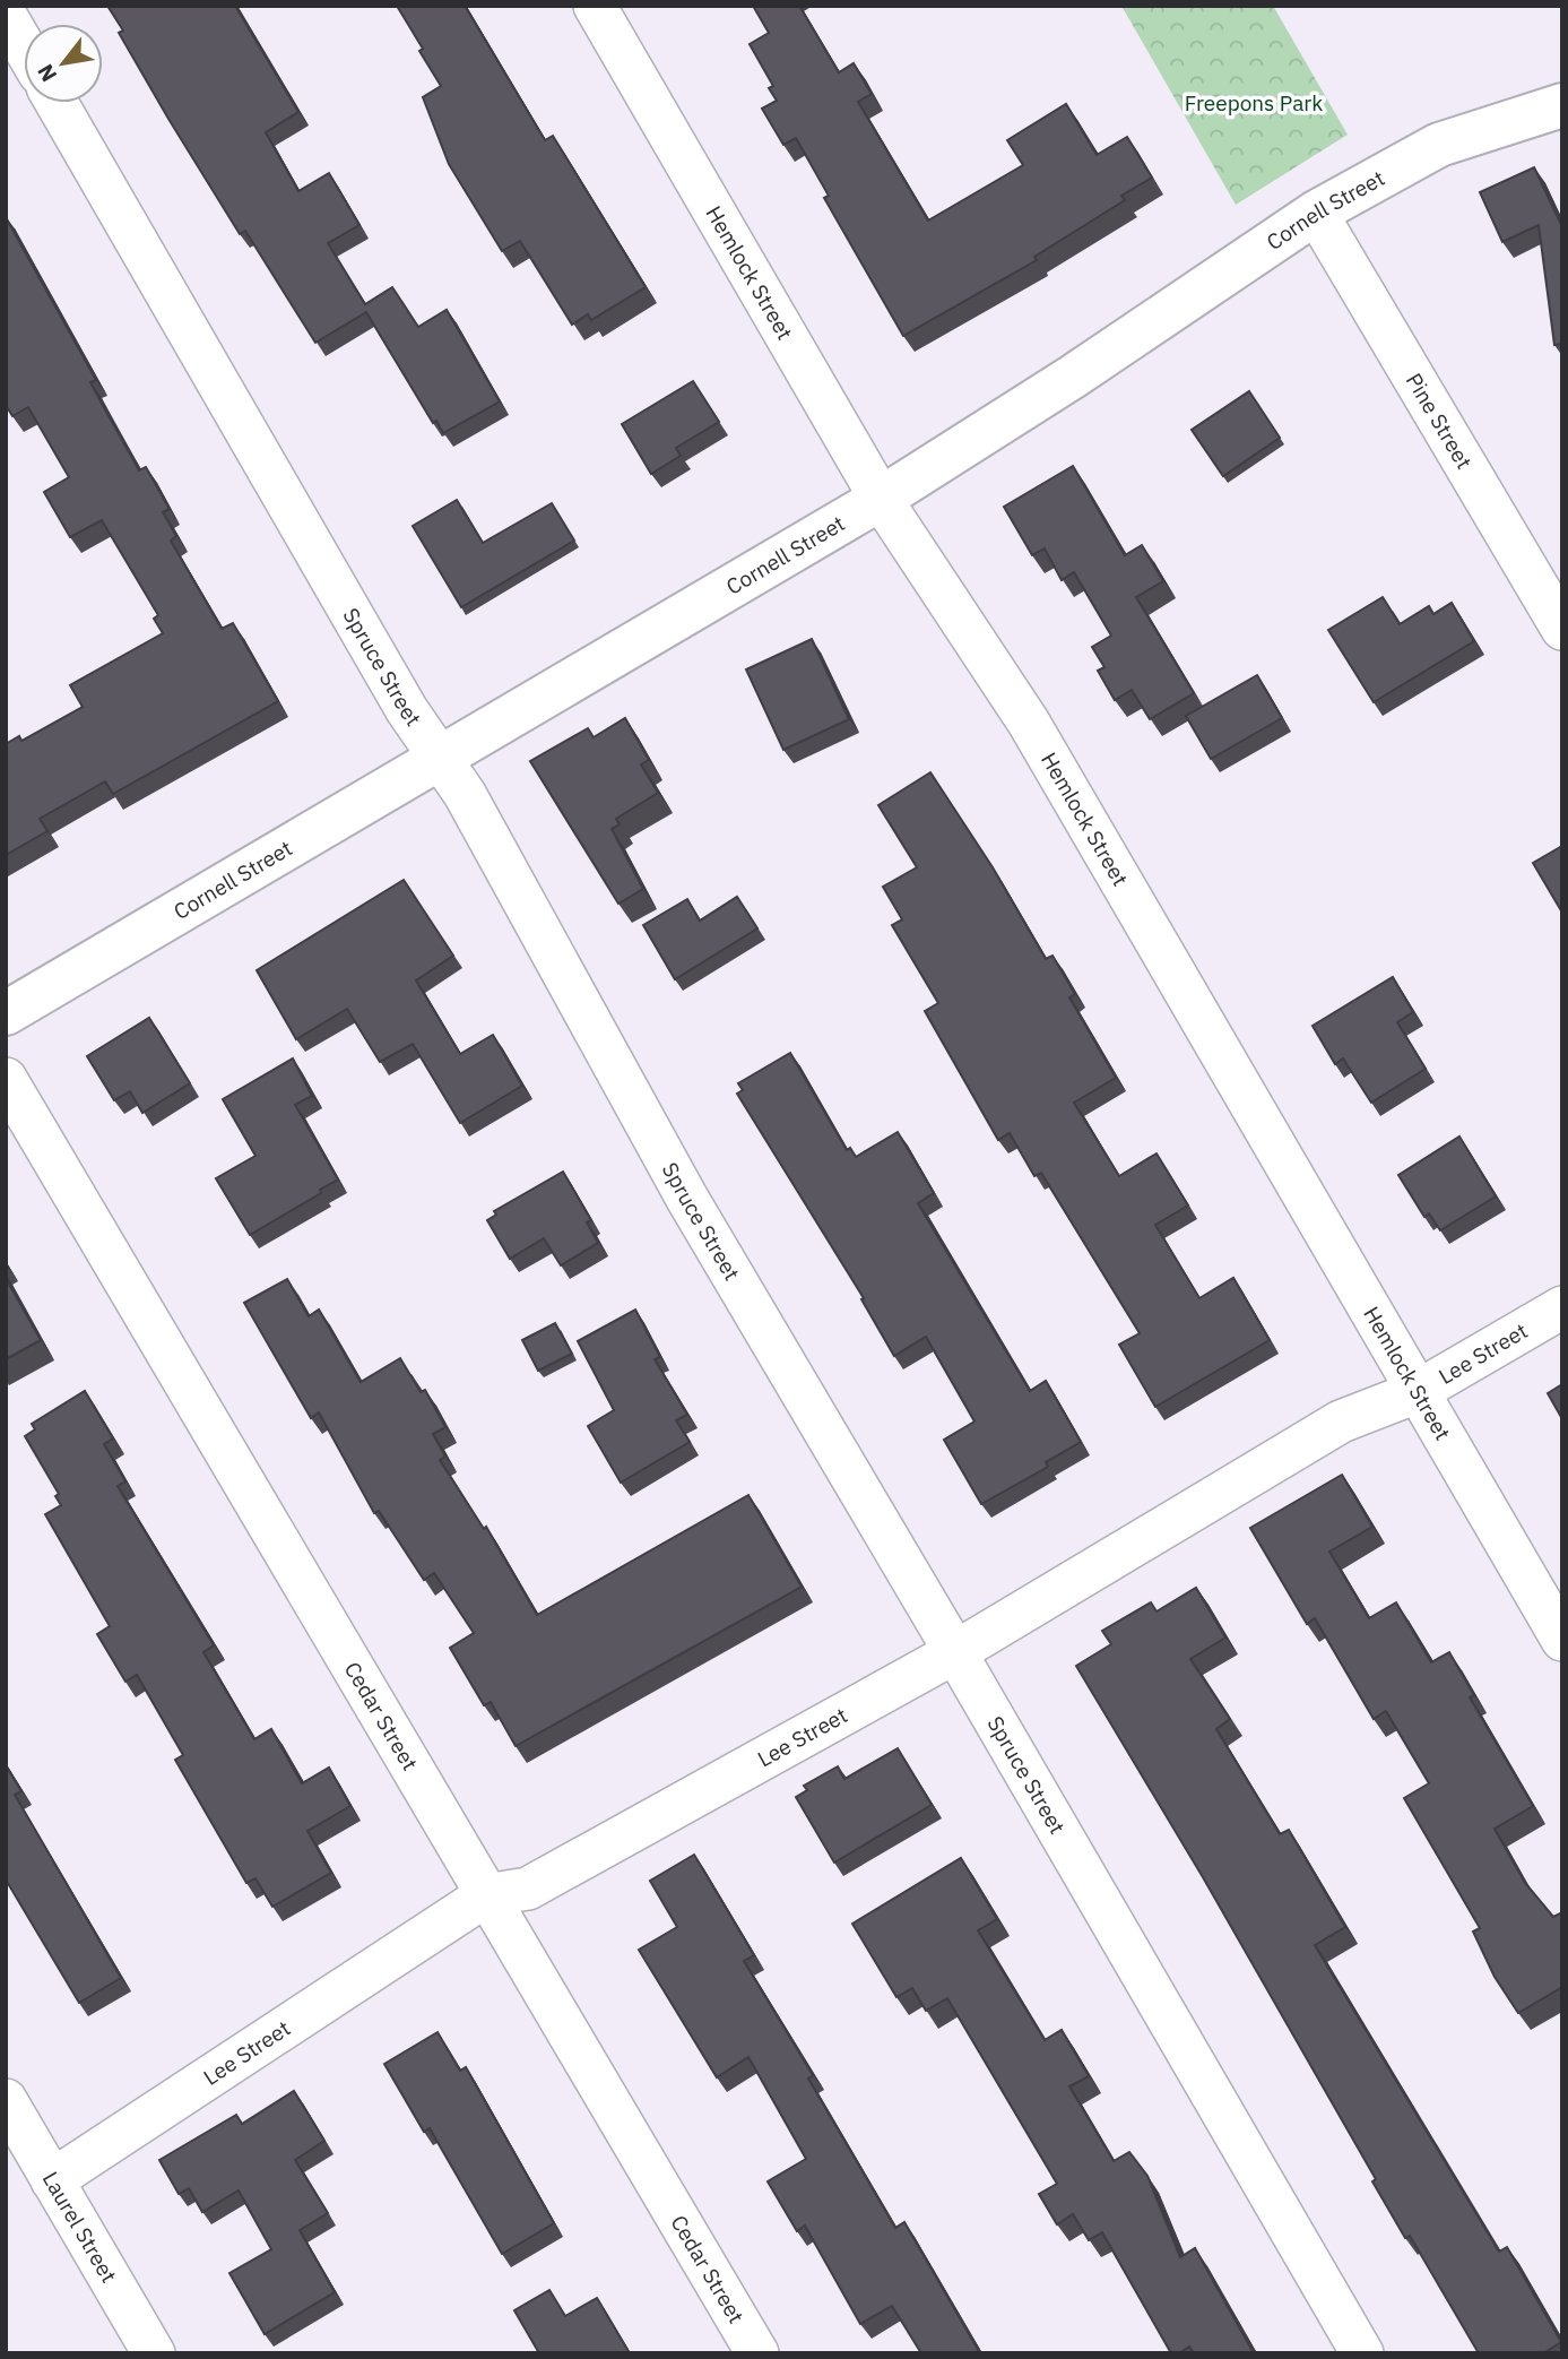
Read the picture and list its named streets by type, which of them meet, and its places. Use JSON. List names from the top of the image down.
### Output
{
  "streets": {
    "street": [
      "Cornell Street",
      "Hemlock Street",
      "Pine Street",
      "Spruce Street",
      "Lee Street",
      "Cedar Street",
      "Laurel Street"
    ]
  },
  "crossings": [
    ["Cornell Street", "Hemlock Street"],
    ["Cornell Street", "Pine Street"],
    ["Cornell Street", "Spruce Street"],
    ["Hemlock Street", "Lee Street"],
    ["Spruce Street", "Lee Street"],
    ["Lee Street", "Cedar Street"],
    ["Lee Street", "Laurel Street"]
  ],
  "parks": ["Freepons Park"],
  "north": "bottom left"
}
